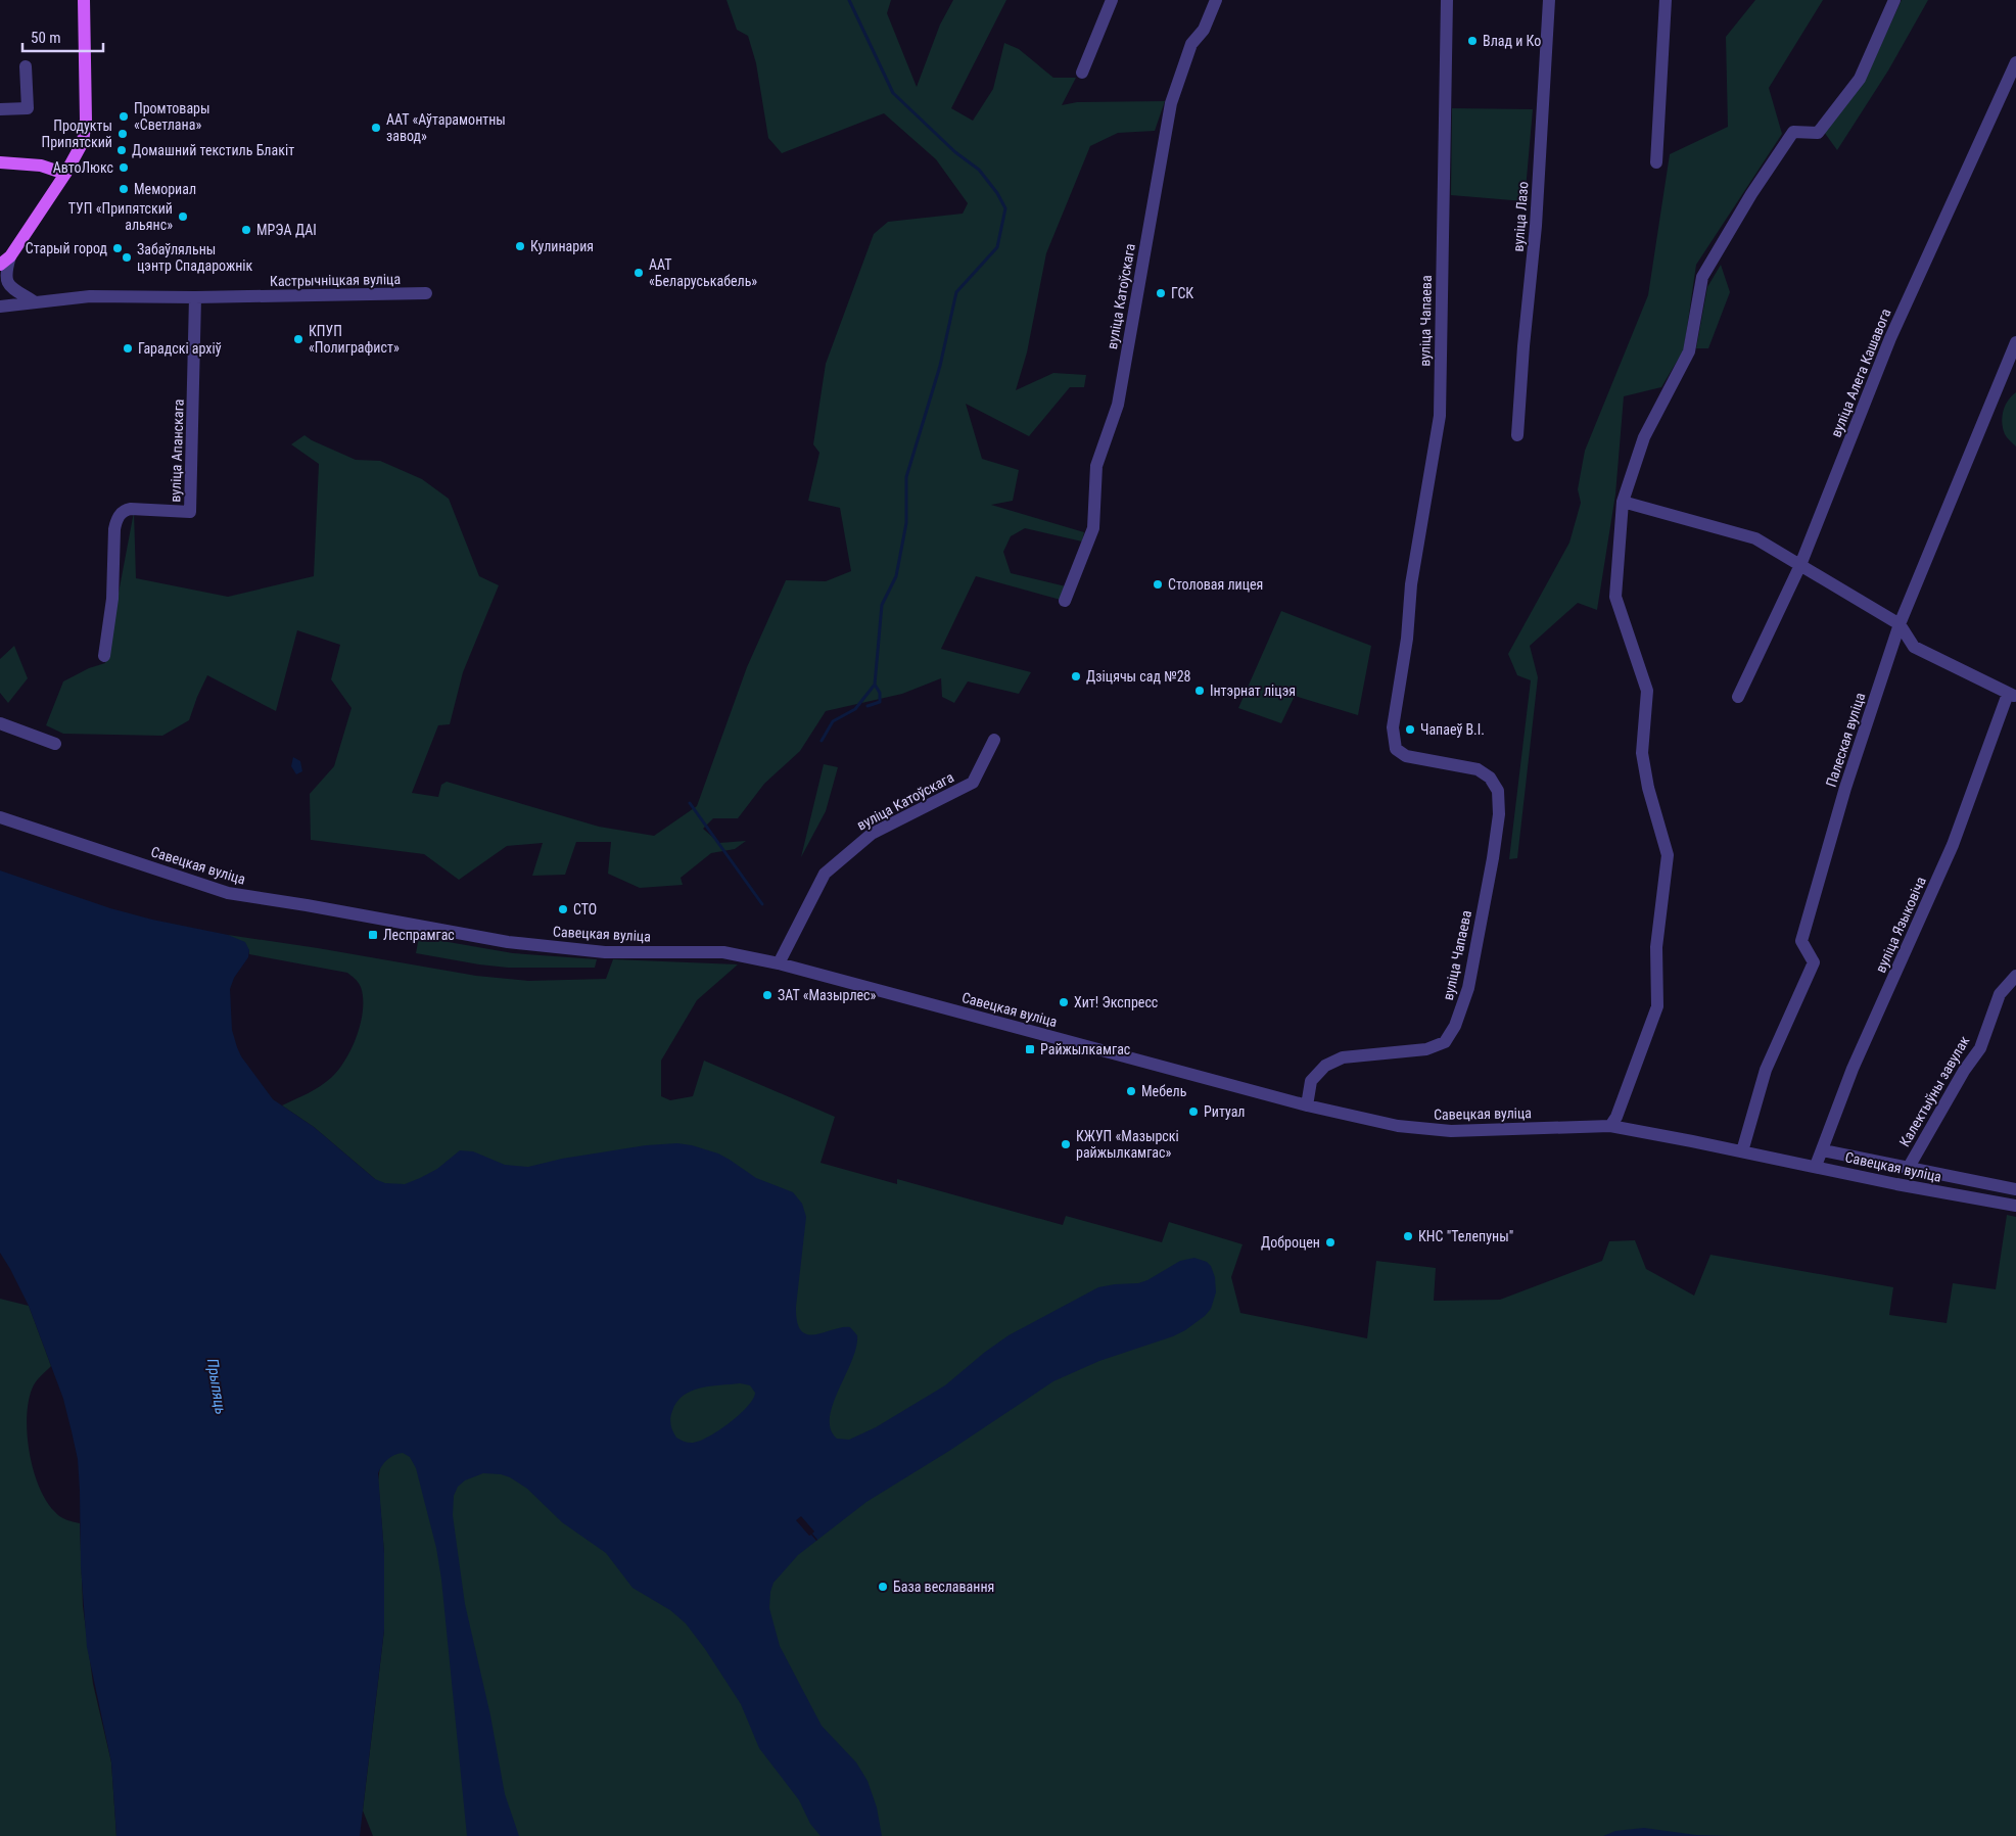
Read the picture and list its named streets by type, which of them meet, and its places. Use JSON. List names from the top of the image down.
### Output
{
  "streets": {
    "street": [
      "вуліца Лазо",
      "Кастрычніцкая вуліца",
      "вуліца Катоўскага",
      "вуліца Чапаева",
      "вуліца Алега Кашавога",
      "вуліца Апанскага",
      "Палеская вуліца",
      "Савецкая вуліца",
      "вуліца Языковіча",
      "Калектыўны завулак"
    ]
  },
  "crossings": [
    ["Кастрычніцкая вуліца", "вуліца Апанскага"],
    ["вуліца Катоўскага", "Савецкая вуліца"],
    ["вуліца Чапаева", "Савецкая вуліца"],
    ["Палеская вуліца", "Савецкая вуліца"],
    ["Савецкая вуліца", "вуліца Языковіча"],
    ["Савецкая вуліца", "Калектыўны завулак"]
  ],
  "water": ["Прыпяць"],
  "places": {
    "other": [
      "Влад и Ко",
      "Промтовары «Светлана»",
      "ААТ «Аўтарамонтны завод»",
      "Продукты Припятский",
      "Домашний текстиль Блакіт",
      "АвтоЛюкс",
      "Мемориал",
      "ТУП «Припятский альянс»",
      "МРЭА ДАІ",
      "Кулинария",
      "Старый город",
      "Забаўляльны цэнтр Спадарожнік",
      "ААТ «Беларуськабель»",
      "ГСК",
      "КПУП «Полиграфист»",
      "Гарадскі архіў",
      "Столовая лицея",
      "Дзіцячы сад №28",
      "Інтэрнат ліцэя",
      "Чапаеў В.І.",
      "СТО",
      "ЗАТ «Мазырлес»",
      "Хит! Экспресс",
      "Мебель",
      "Ритуал",
      "КЖУП «Мазырскі райжылкамгас»",
      "КНС \"Телепуны\"",
      "Доброцен",
      "База веславання"
    ],
    "transit": ["Леспрамгас", "Райжылкамгас"]
  },
  "scale_bar": "50 m"
}
